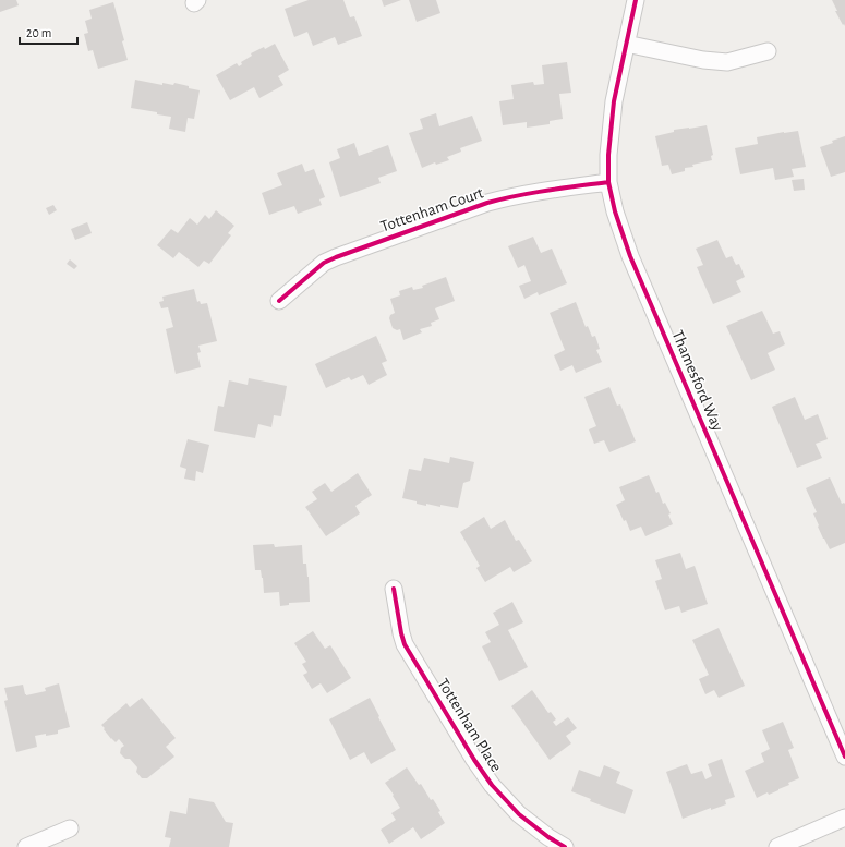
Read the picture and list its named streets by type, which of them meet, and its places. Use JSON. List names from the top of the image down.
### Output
{
  "streets": {
    "street": ["Tottenham Court", "Thamesford Way", "Tottenham Place"]
  },
  "crossings": [
    ["Tottenham Court", "Thamesford Way"]
  ],
  "scale_bar": "20 m"
}
